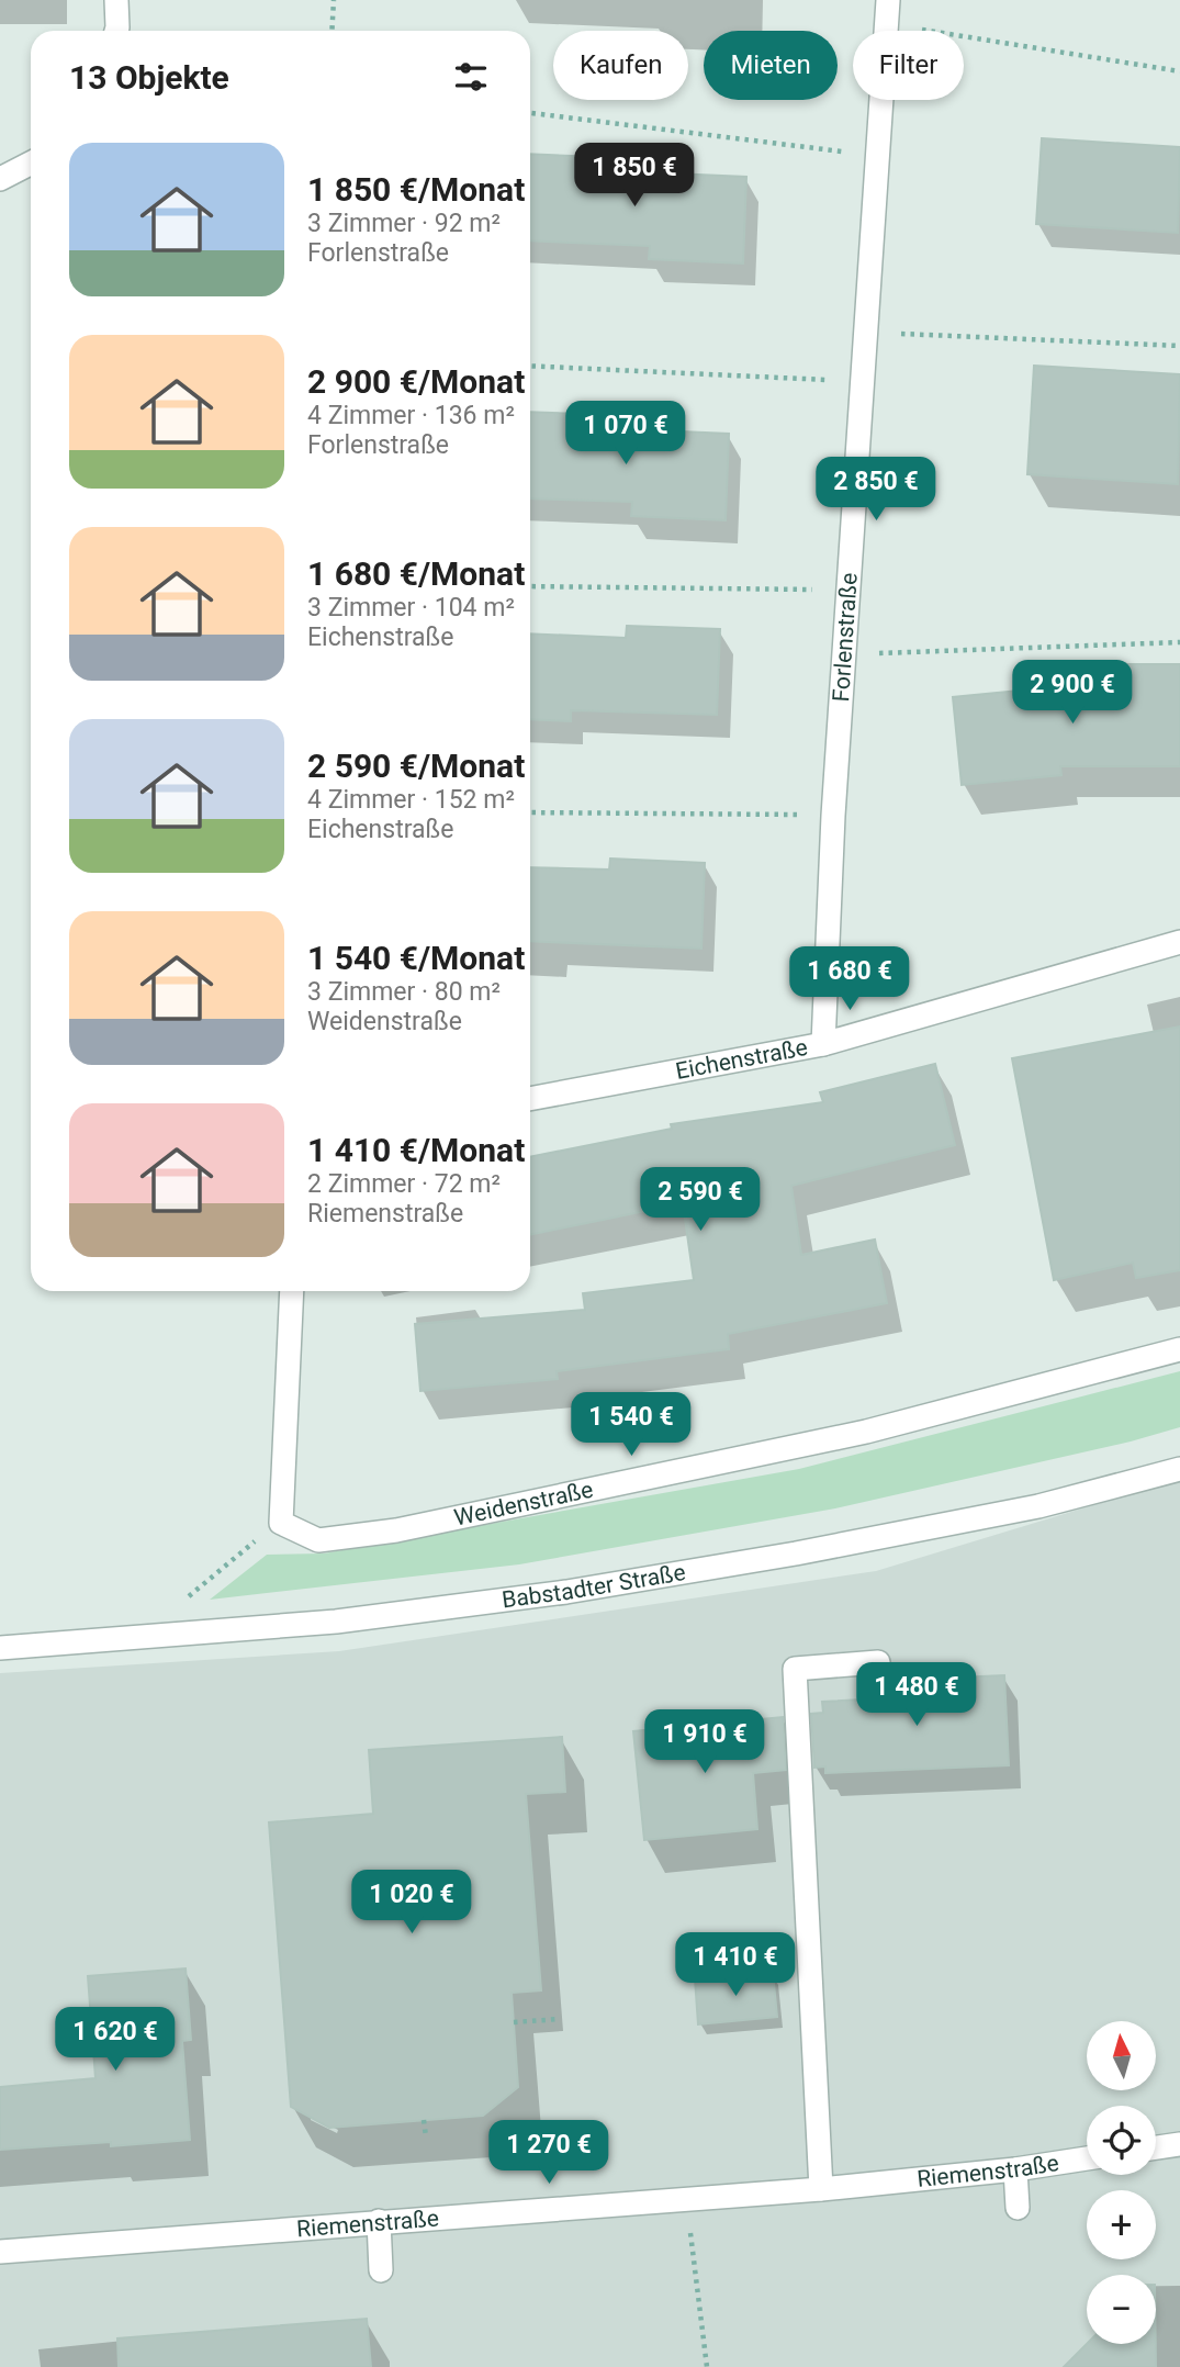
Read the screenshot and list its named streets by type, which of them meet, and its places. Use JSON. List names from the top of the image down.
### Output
{
  "streets": {
    "street": [
      "Forlenstraße",
      "Eichenstraße",
      "Weidenstraße",
      "Babstadter Straße",
      "Riemenstraße"
    ]
  },
  "crossings": [
    ["Forlenstraße", "Eichenstraße"]
  ],
  "north": "top",
  "page": {
    "chip": ["Kaufen", "Mieten", "Filter"],
    "heading": "13 Objekte",
    "list": [
      {
        "name": "1 850 €/Monat",
        "note": "3 Zimmer · 92 m² · Forlenstraße"
      },
      {
        "name": "2 900 €/Monat",
        "note": "4 Zimmer · 136 m² · Forlenstraße"
      },
      {
        "name": "1 680 €/Monat",
        "note": "3 Zimmer · 104 m² · Eichenstraße"
      },
      {
        "name": "2 590 €/Monat",
        "note": "4 Zimmer · 152 m² · Eichenstraße"
      },
      {
        "name": "1 540 €/Monat",
        "note": "3 Zimmer · 80 m² · Weidenstraße"
      },
      {
        "name": "1 410 €/Monat",
        "note": "2 Zimmer · 72 m² · Riemenstraße"
      }
    ],
    "price": [
      "1 850 €",
      "1 070 €",
      "2 850 €",
      "2 900 €",
      "1 680 €",
      "2 590 €",
      "1 540 €",
      "1 480 €",
      "1 910 €",
      "1 020 €",
      "1 410 €",
      "1 620 €",
      "1 270 €"
    ],
    "map_buttons": ["+", "−"]
  }
}
